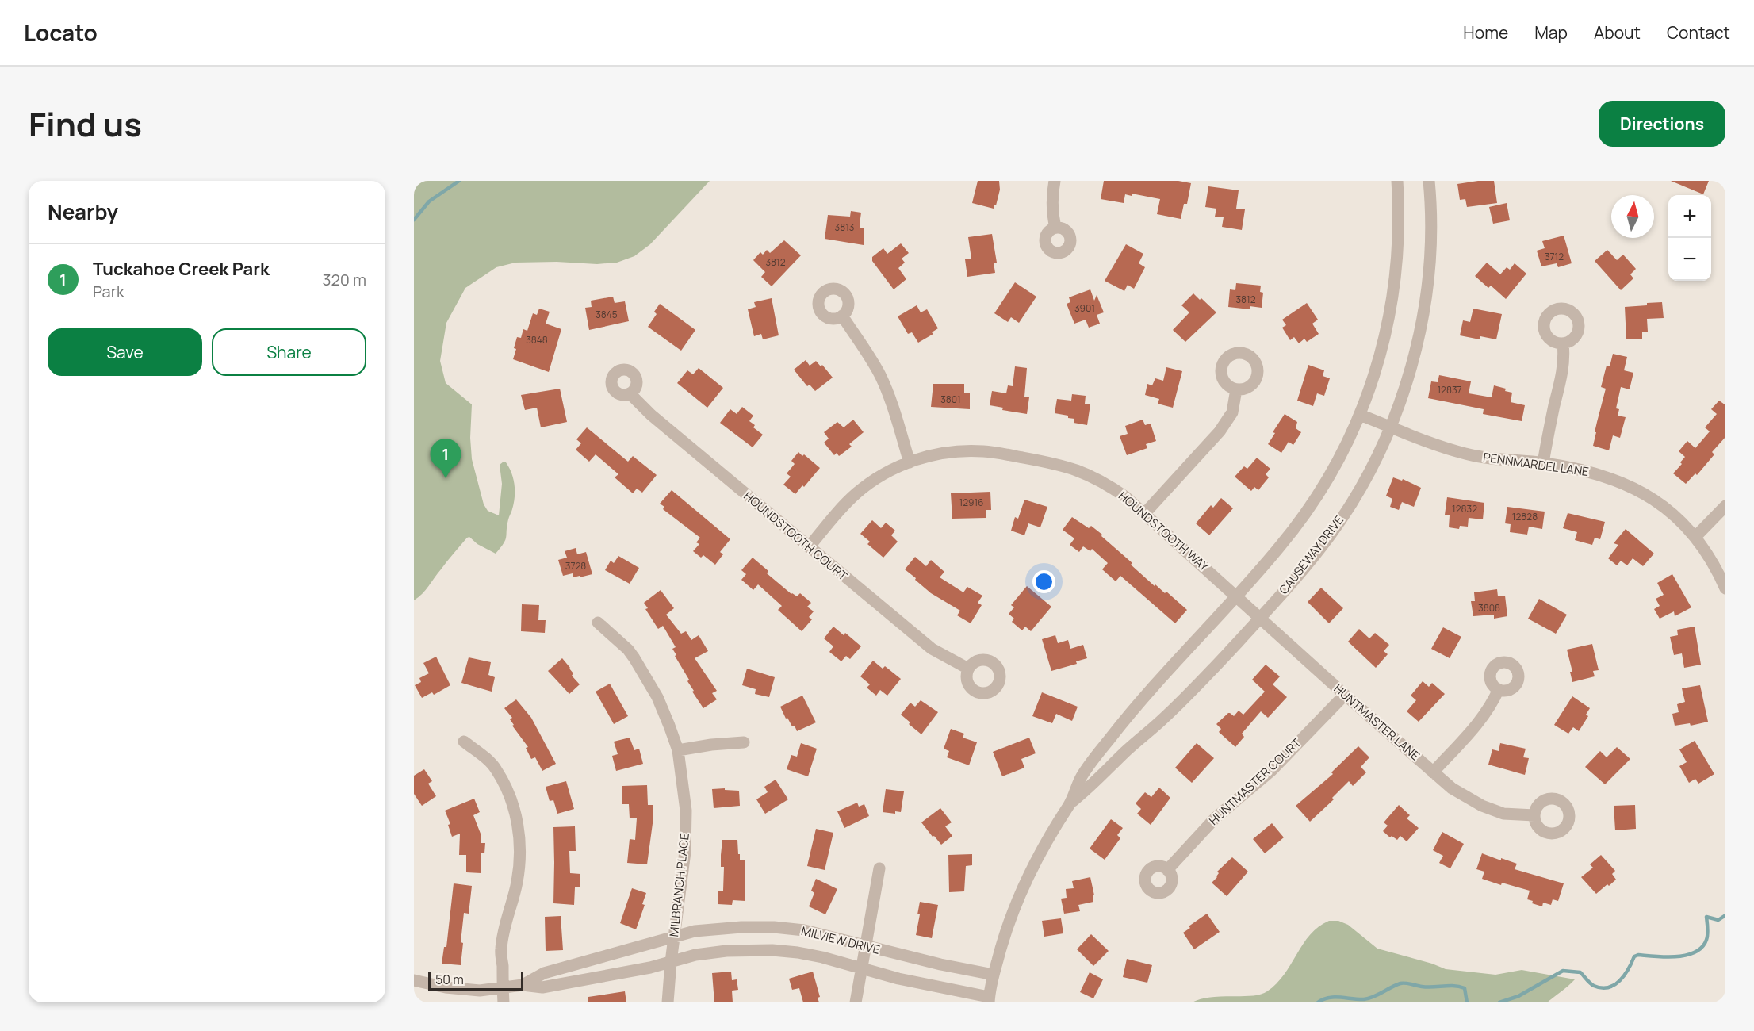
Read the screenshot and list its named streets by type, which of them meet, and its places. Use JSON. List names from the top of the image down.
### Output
{
  "streets": {
    "street": [
      "PENNMARDEL LANE",
      "HOUNDSTOOTH WAY",
      "HOUNDSTOOTH COURT",
      "CAUSEWAY DRIVE",
      "HUNTMASTER LANE",
      "HUNTMASTER COURT",
      "MILBRANCH PLACE",
      "MILVIEW DRIVE"
    ]
  },
  "crossings": [
    ["PENNMARDEL LANE", "CAUSEWAY DRIVE"],
    ["HOUNDSTOOTH WAY", "HOUNDSTOOTH COURT"],
    ["HOUNDSTOOTH WAY", "CAUSEWAY DRIVE"],
    ["HOUNDSTOOTH WAY", "HUNTMASTER LANE"],
    ["CAUSEWAY DRIVE", "HUNTMASTER LANE"],
    ["CAUSEWAY DRIVE", "MILVIEW DRIVE"],
    ["HUNTMASTER LANE", "HUNTMASTER COURT"],
    ["MILBRANCH PLACE", "MILVIEW DRIVE"]
  ],
  "house_numbers": [
    "3813",
    "3712",
    "3812",
    "3812",
    "3901",
    "3845",
    "3848",
    "12837",
    "3801",
    "12916",
    "12832",
    "12828",
    "3728",
    "3808"
  ],
  "scale_bar": "50 m",
  "north": "top",
  "page": {
    "header": "Locato",
    "nav": [
      "Home",
      "Map",
      "About",
      "Contact"
    ],
    "title": "Find us",
    "buttons": [
      "Directions",
      ["Save", "Share"]
    ],
    "heading": "Nearby",
    "map_buttons": ["+", "−"],
    "list": [
      {
        "mark": "1",
        "name": "Tuckahoe Creek Park",
        "note": "Park",
        "value": "320 m"
      }
    ],
    "pins": "1",
    "scale": "50 m"
  }
}
